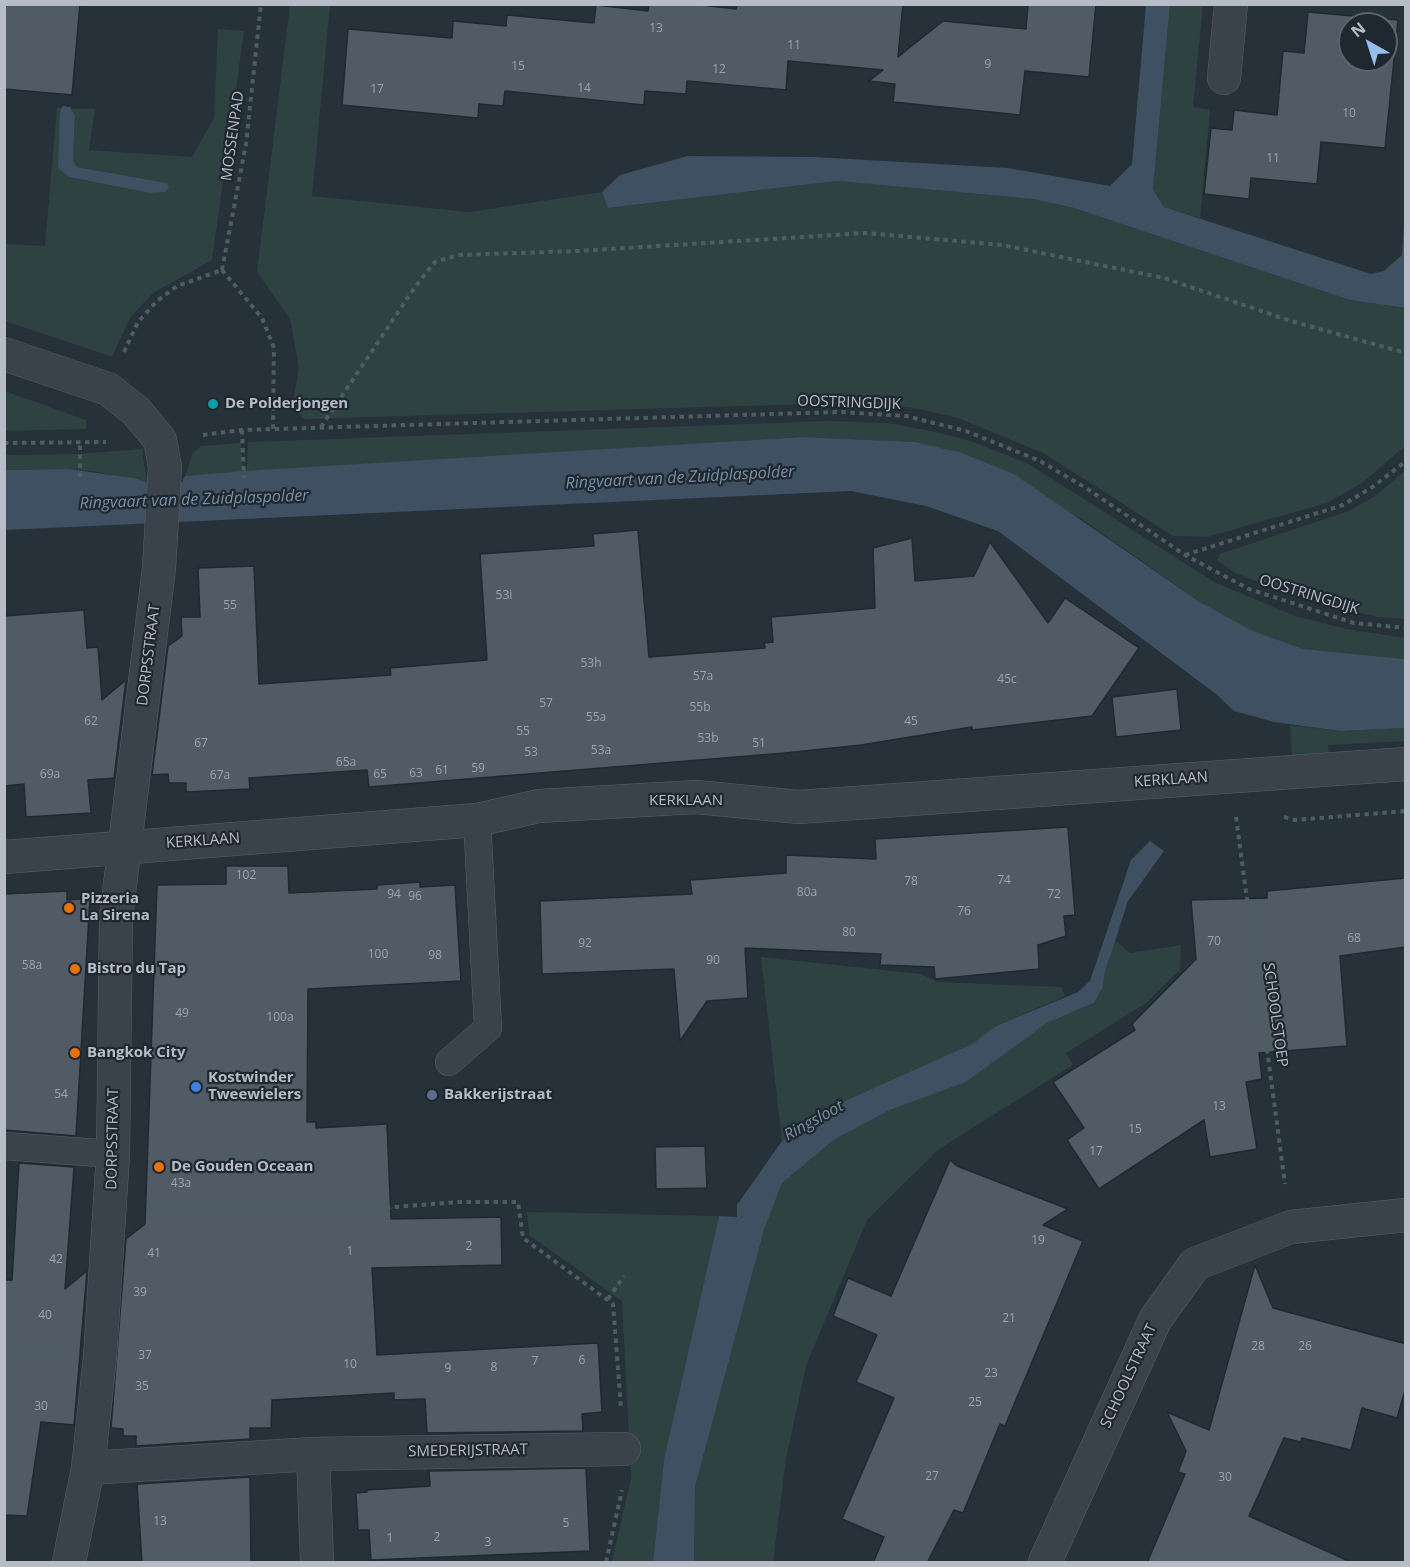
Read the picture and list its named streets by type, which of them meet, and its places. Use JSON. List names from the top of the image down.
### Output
{
  "streets": {
    "street": [
      "DORPSSTRAAT",
      "KERKLAAN",
      "SCHOOLSTRAAT",
      "SMEDERIJSTRAAT"
    ],
    "path": ["MOSSENPAD", "OOSTRINGDIJK", "SCHOOLSTOEP"]
  },
  "crossings": [
    ["DORPSSTRAAT", "KERKLAAN"],
    ["DORPSSTRAAT", "SMEDERIJSTRAAT"],
    ["SCHOOLSTOEP", "SCHOOLSTRAAT"]
  ],
  "water": ["Ringvaart van de Zuidplaspolder", "Ringsloot"],
  "places": [
    "De Polderjongen",
    "Pizzeria La Sirena",
    "Bistro du Tap",
    "Bangkok City",
    "Kostwinder Tweewielers",
    "Bakkerijstraat",
    "De Gouden Oceaan"
  ],
  "house_numbers": [
    "13",
    "11",
    "9",
    "15",
    "12",
    "14",
    "17",
    "10",
    "11",
    "53i",
    "55",
    "53h",
    "57a",
    "45c",
    "57",
    "55b",
    "55a",
    "62",
    "45",
    "55",
    "53b",
    "67",
    "51",
    "53a",
    "53",
    "65a",
    "59",
    "61",
    "63",
    "69a",
    "65",
    "67a",
    "102",
    "74",
    "78",
    "80a",
    "94",
    "72",
    "96",
    "76",
    "80",
    "68",
    "70",
    "92",
    "100",
    "98",
    "90",
    "58a",
    "49",
    "100a",
    "54",
    "13",
    "15",
    "17",
    "43a",
    "19",
    "2",
    "1",
    "41",
    "42",
    "39",
    "40",
    "21",
    "28",
    "26",
    "37",
    "6",
    "7",
    "10",
    "8",
    "9",
    "23",
    "35",
    "25",
    "30",
    "27",
    "30",
    "13",
    "5",
    "2",
    "1",
    "3"
  ],
  "north": "top left"
}
